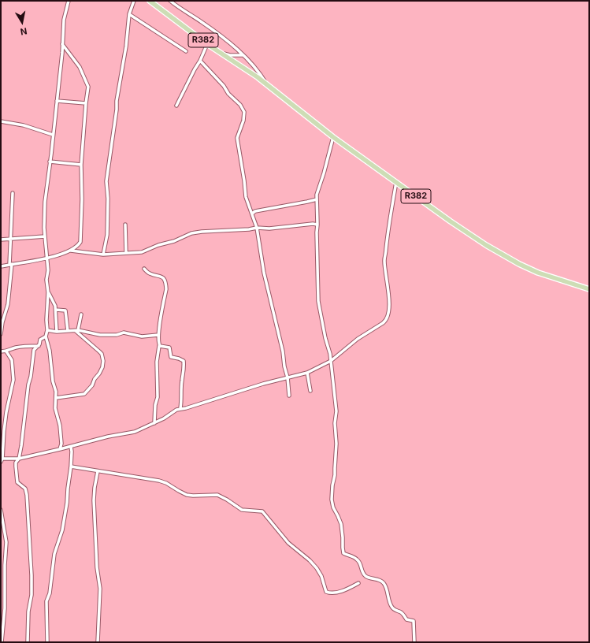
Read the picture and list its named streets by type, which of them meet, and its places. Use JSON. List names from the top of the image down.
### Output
{
  "streets": {
    "main road": ["R382"]
  },
  "north": "bottom"
}
